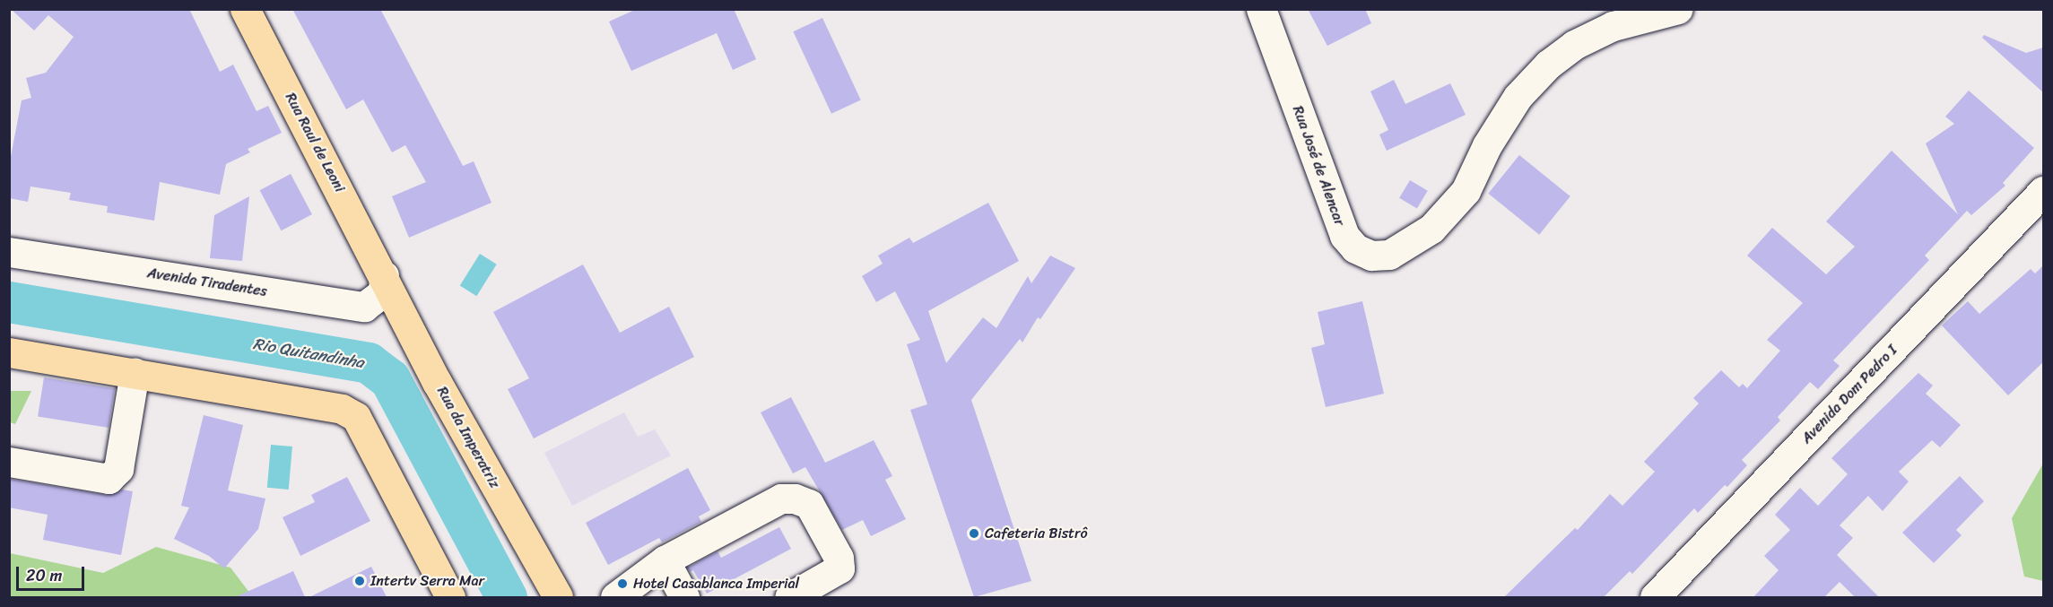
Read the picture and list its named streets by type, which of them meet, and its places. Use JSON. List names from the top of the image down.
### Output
{
  "streets": {
    "main road": ["Rua Raul de Leoni", "Rua da Imperatriz"],
    "street": ["Rua José de Alencar", "Avenida Tiradentes", "Avenida Dom Pedro I"]
  },
  "crossings": [
    ["Rua Raul de Leoni", "Avenida Tiradentes"],
    ["Rua Raul de Leoni", "Rua da Imperatriz"],
    ["Avenida Tiradentes", "Rua da Imperatriz"]
  ],
  "water": ["Rio Quitandinha"],
  "places": ["Cafeteria Bistrô", "Intertv Serra Mar", "Hotel Casablanca Imperial"],
  "scale_bar": "20 m"
}
